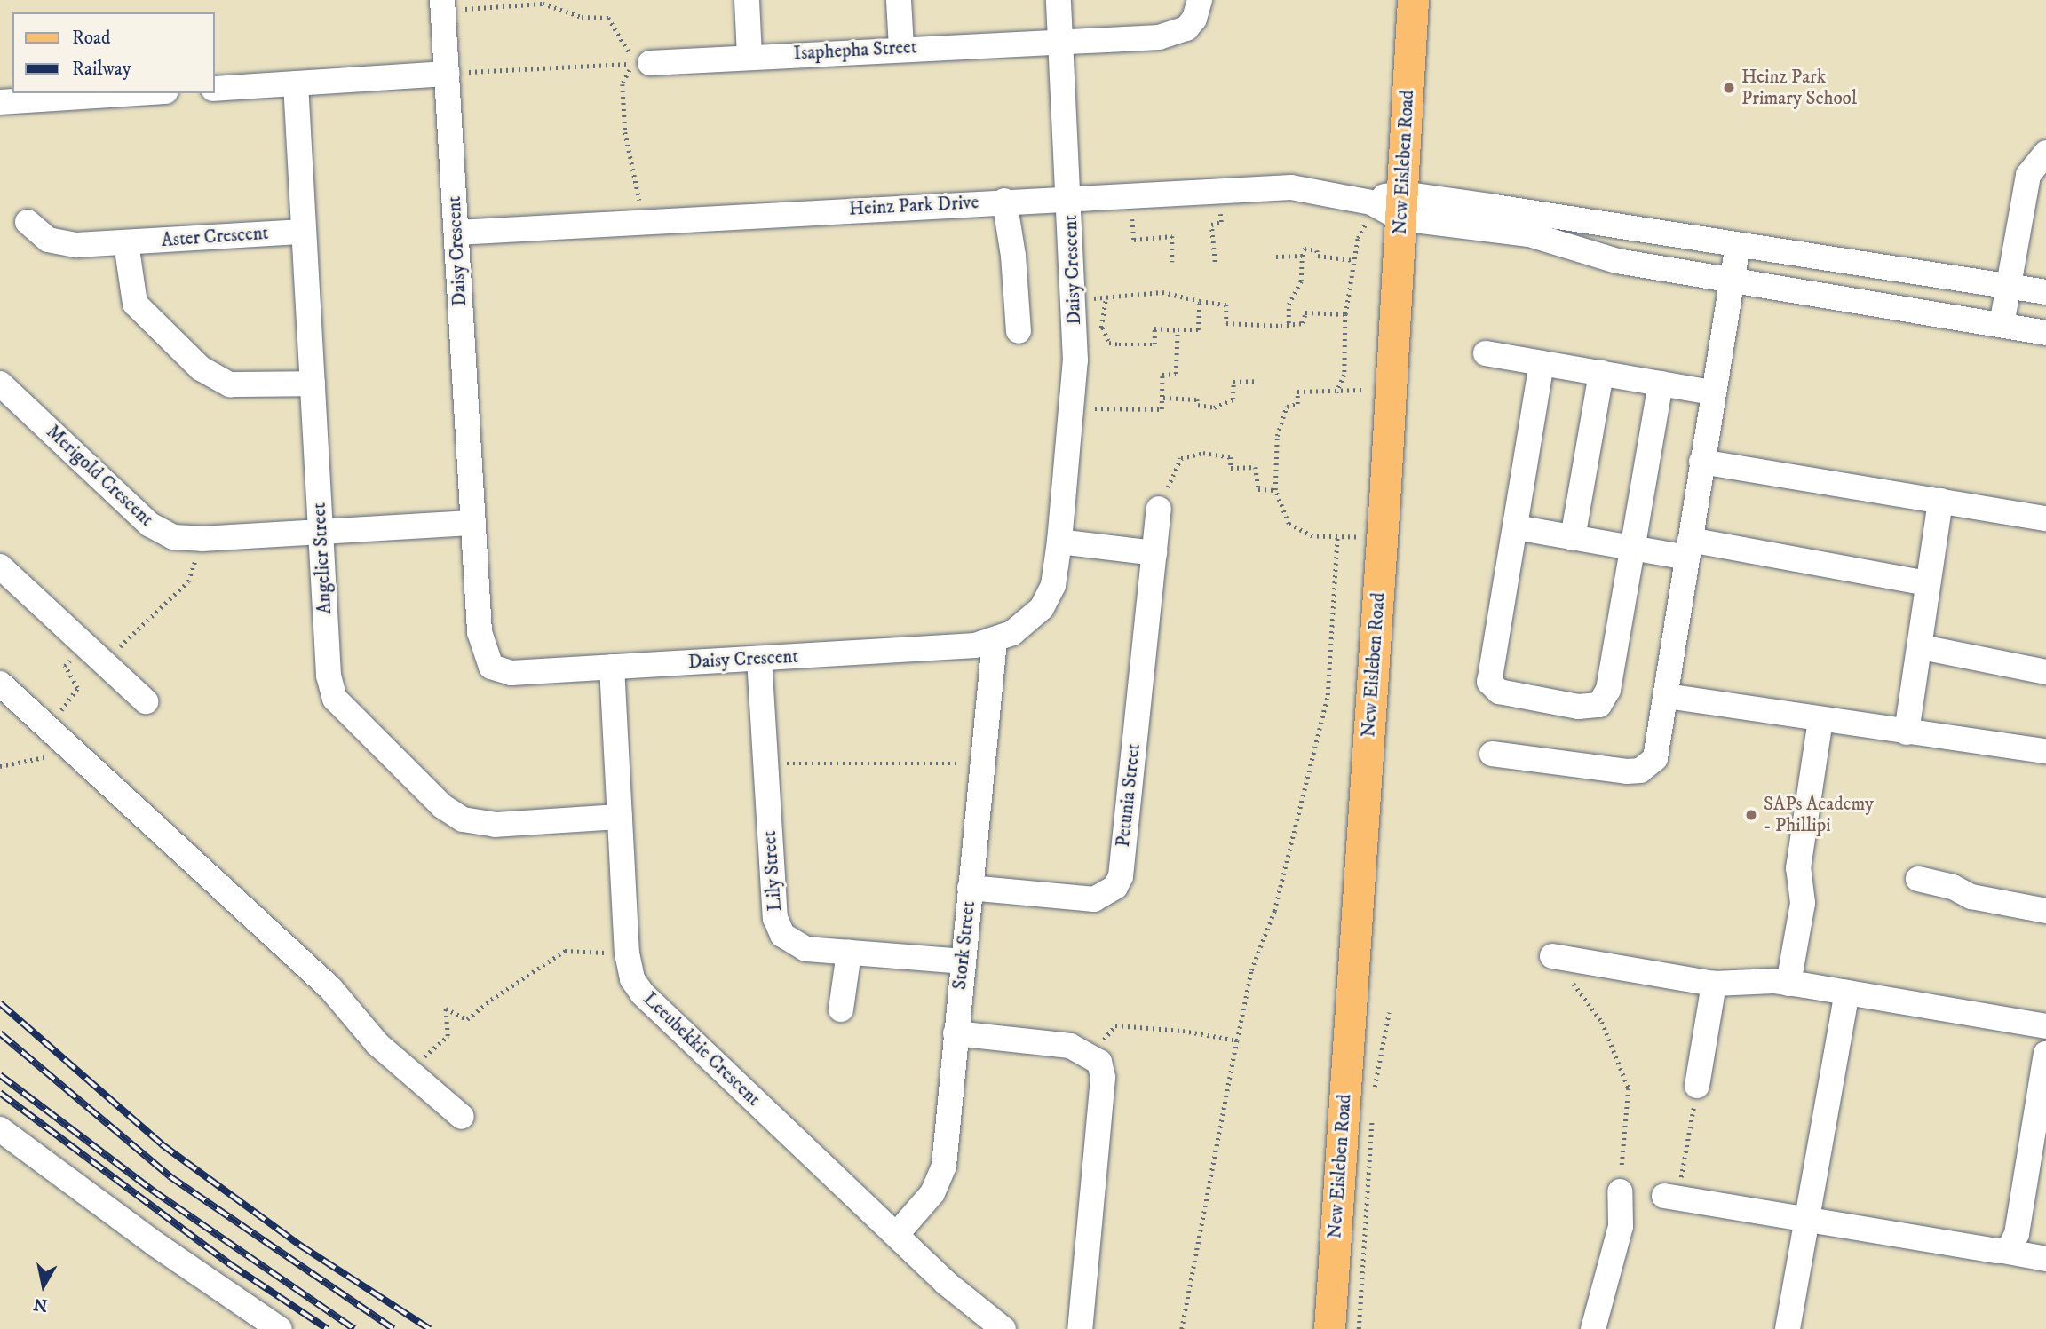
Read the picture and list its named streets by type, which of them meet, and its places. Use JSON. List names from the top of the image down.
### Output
{
  "streets": {
    "main road": ["New Eisleben Road"],
    "street": [
      "Isaphepha Street",
      "Heinz Park Drive",
      "Aster Crescent",
      "Daisy Crescent",
      "Merigold Crescent",
      "Angelier Street",
      "Petunia Street",
      "Lily Street",
      "Stork Street",
      "Leeubekkie Crescent"
    ]
  },
  "crossings": [
    ["Isaphepha Street", "Daisy Crescent"],
    ["New Eisleben Road", "Heinz Park Drive"],
    ["Heinz Park Drive", "Daisy Crescent"],
    ["Aster Crescent", "Angelier Street"],
    ["Daisy Crescent", "Merigold Crescent"],
    ["Daisy Crescent", "Lily Street"],
    ["Daisy Crescent", "Stork Street"],
    ["Daisy Crescent", "Leeubekkie Crescent"],
    ["Merigold Crescent", "Angelier Street"],
    ["Angelier Street", "Leeubekkie Crescent"],
    ["Petunia Street", "Stork Street"],
    ["Lily Street", "Stork Street"],
    ["Stork Street", "Leeubekkie Crescent"]
  ],
  "places": ["Heinz Park Primary School", "SAPs Academy - Phillipi"],
  "legend": ["Road", "Railway"],
  "north": "bottom"
}
